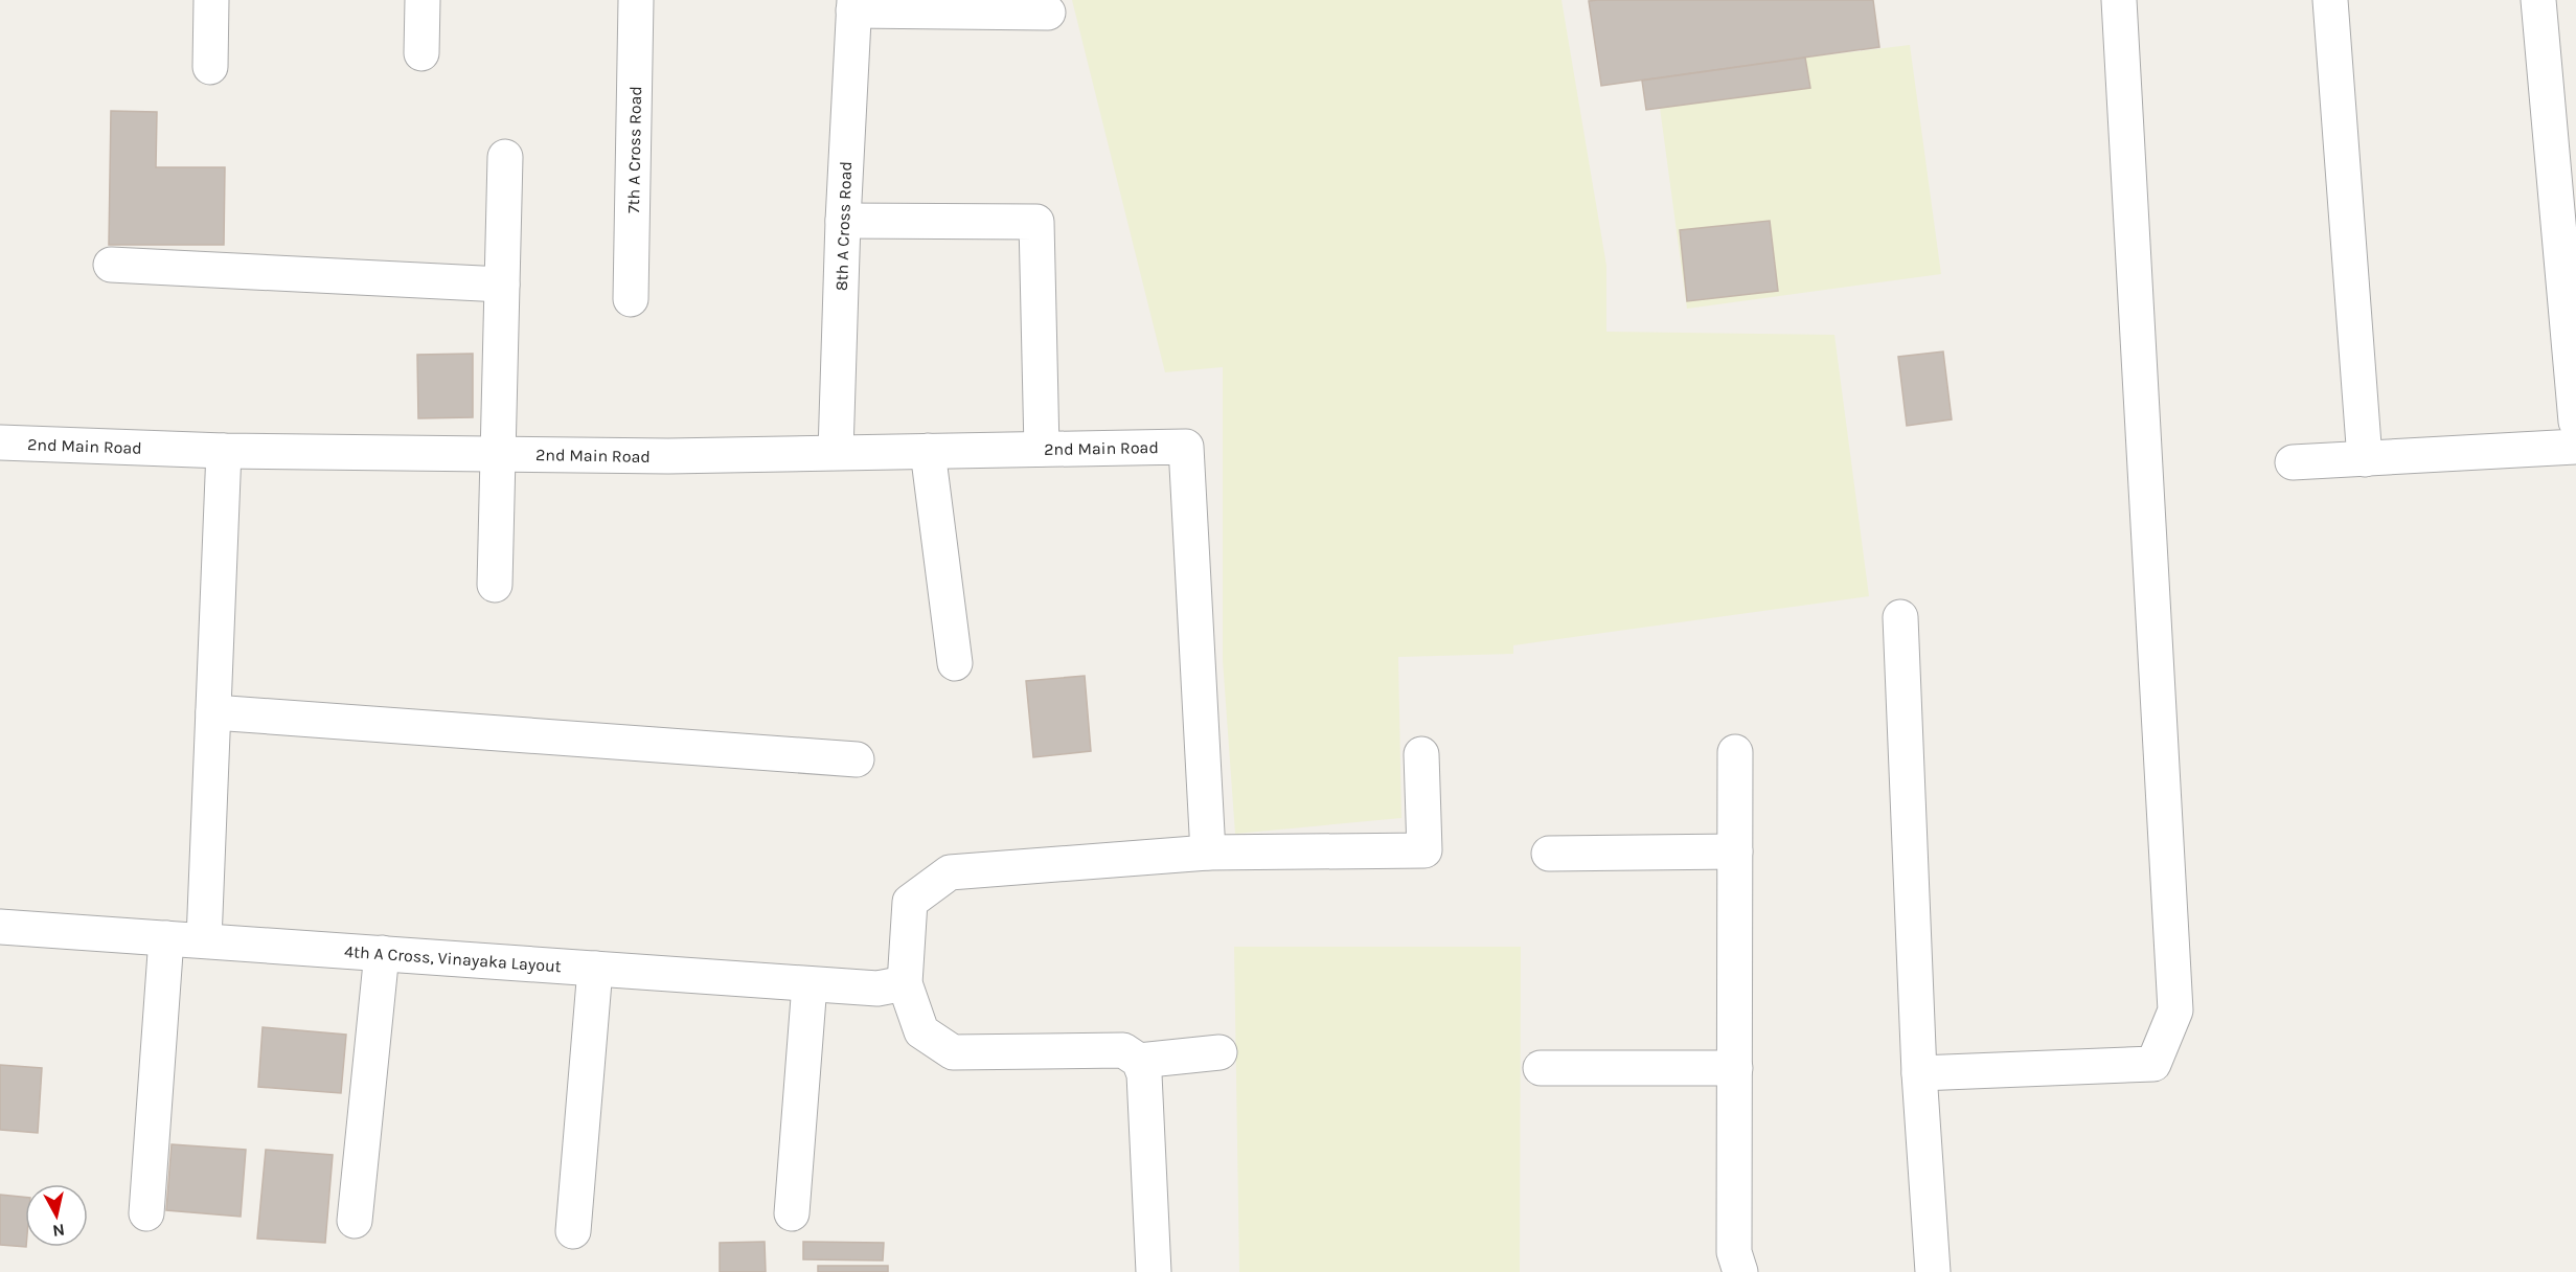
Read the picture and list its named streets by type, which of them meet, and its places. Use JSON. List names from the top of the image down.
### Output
{
  "streets": {
    "street": [
      "7th A Cross Road",
      "8th A Cross Road",
      "2nd Main Road",
      "4th A Cross, Vinayaka Layout"
    ]
  },
  "crossings": [
    ["8th A Cross Road", "2nd Main Road"]
  ],
  "north": "bottom"
}
